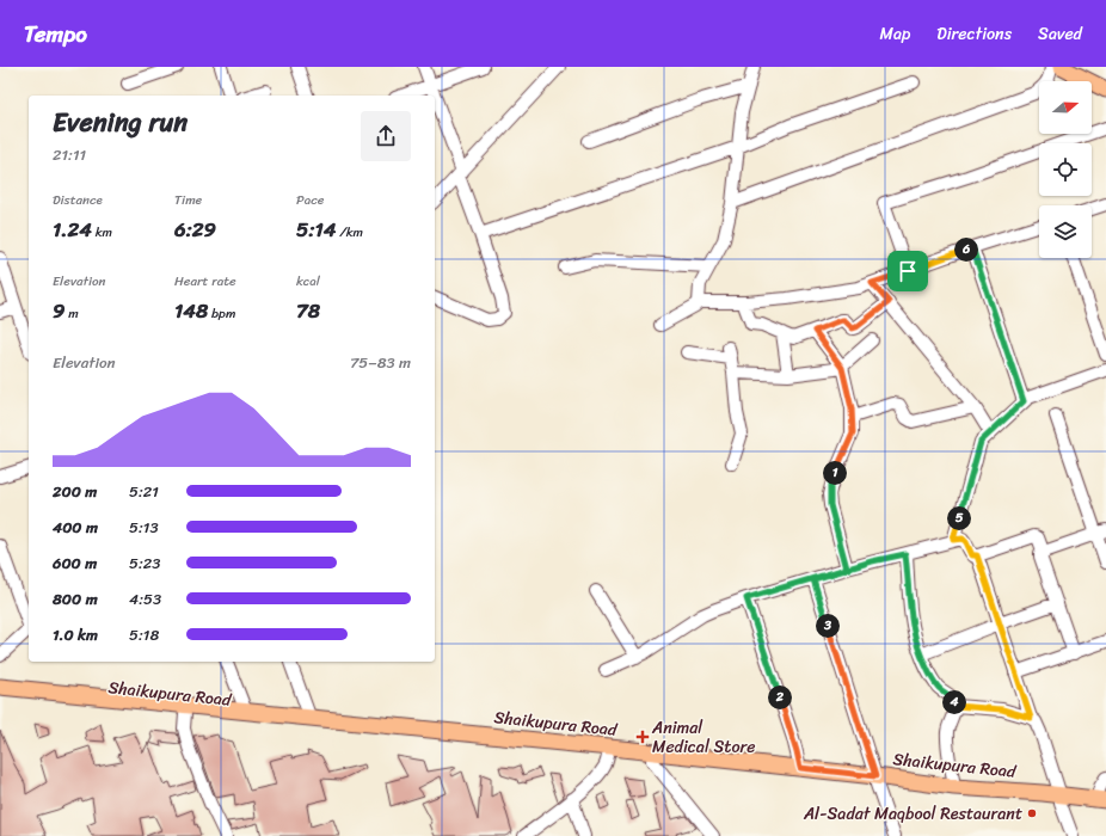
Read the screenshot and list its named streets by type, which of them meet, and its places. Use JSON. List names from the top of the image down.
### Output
{
  "streets": {
    "main road": ["Shaikupura Road"]
  },
  "places": {
    "health": ["Animal Medical Store"],
    "other": ["Al-Sadat Maqbool Restaurant"]
  },
  "north": "right",
  "page": {
    "header": "Tempo",
    "nav": ["Map", "Directions", "Saved"],
    "heading": ["Evening run", "21:11"],
    "stats": [
      ["Distance", "1.24 km"],
      ["Time", "6:29"],
      ["Pace", "5:14 /km"],
      ["Elevation", "9 m"],
      ["Heart rate", "148 bpm"],
      ["kcal", "78"]
    ],
    "pins": [
      "6",
      "1",
      "5",
      "3",
      "2",
      "4"
    ],
    "chart": ["Elevation", "75–83 m"],
    "list": [
      {
        "name": "200 m",
        "note": "5:21"
      },
      {
        "name": "400 m",
        "note": "5:13"
      },
      {
        "name": "600 m",
        "note": "5:23"
      },
      {
        "name": "800 m",
        "note": "4:53"
      },
      {
        "name": "1.0 km",
        "note": "5:18"
      }
    ]
  }
}
